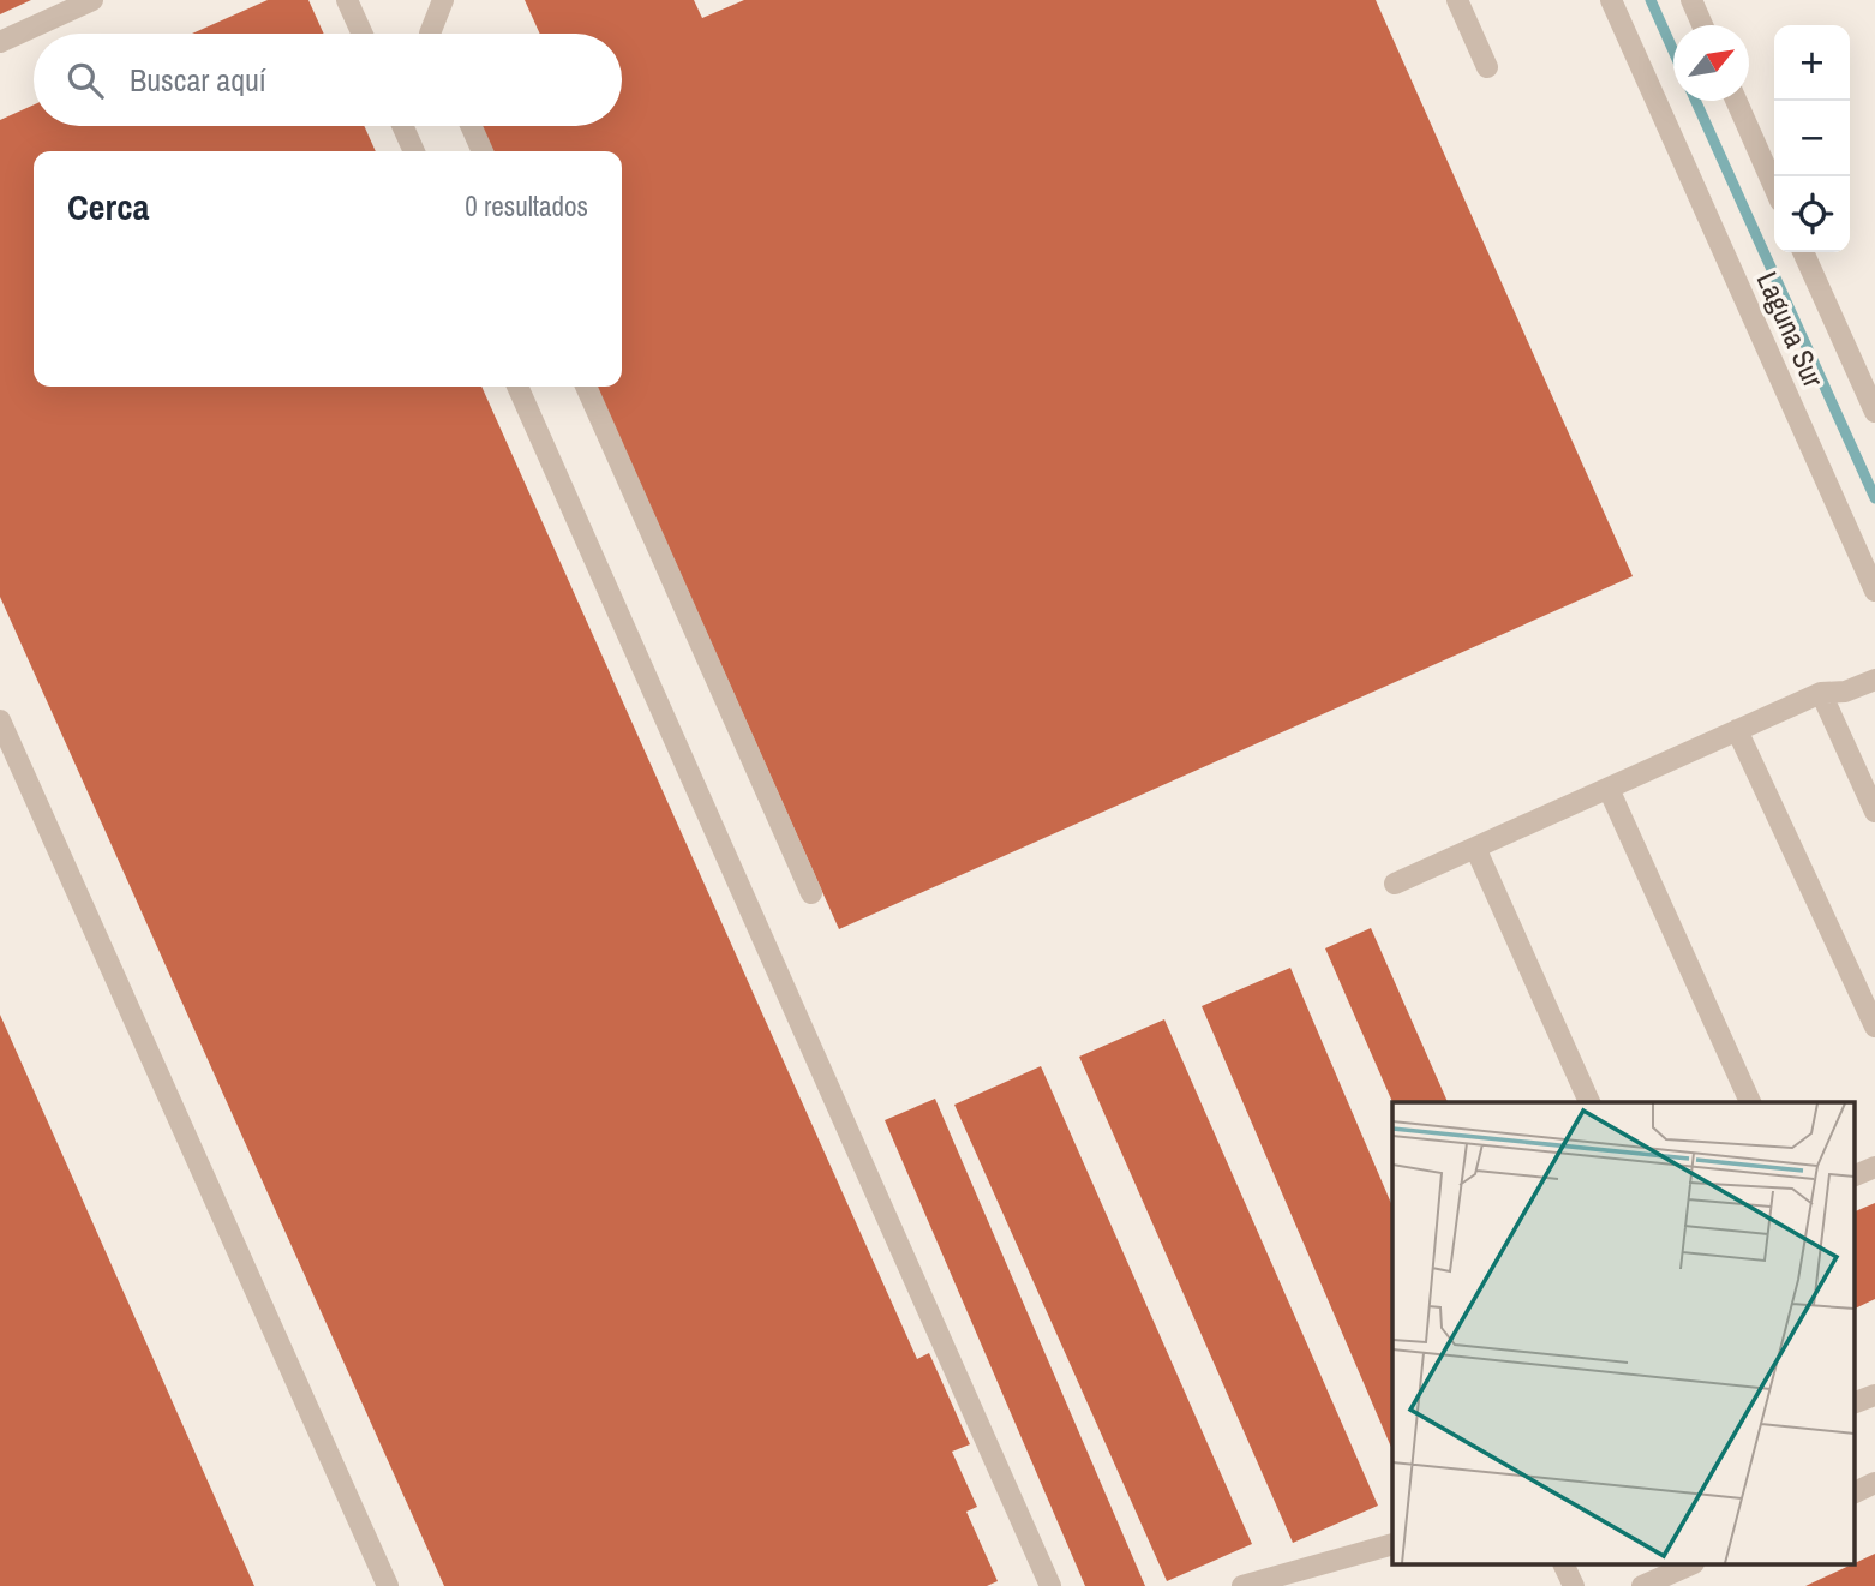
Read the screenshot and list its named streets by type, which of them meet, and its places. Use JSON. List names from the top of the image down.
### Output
{
  "streets": {
    "street": ["Laguna Sur"]
  },
  "north": "top right",
  "page": {
    "map_buttons": ["+", "−"],
    "search": "Buscar aquí",
    "heading": ["Cerca", "0 resultados"]
  }
}
